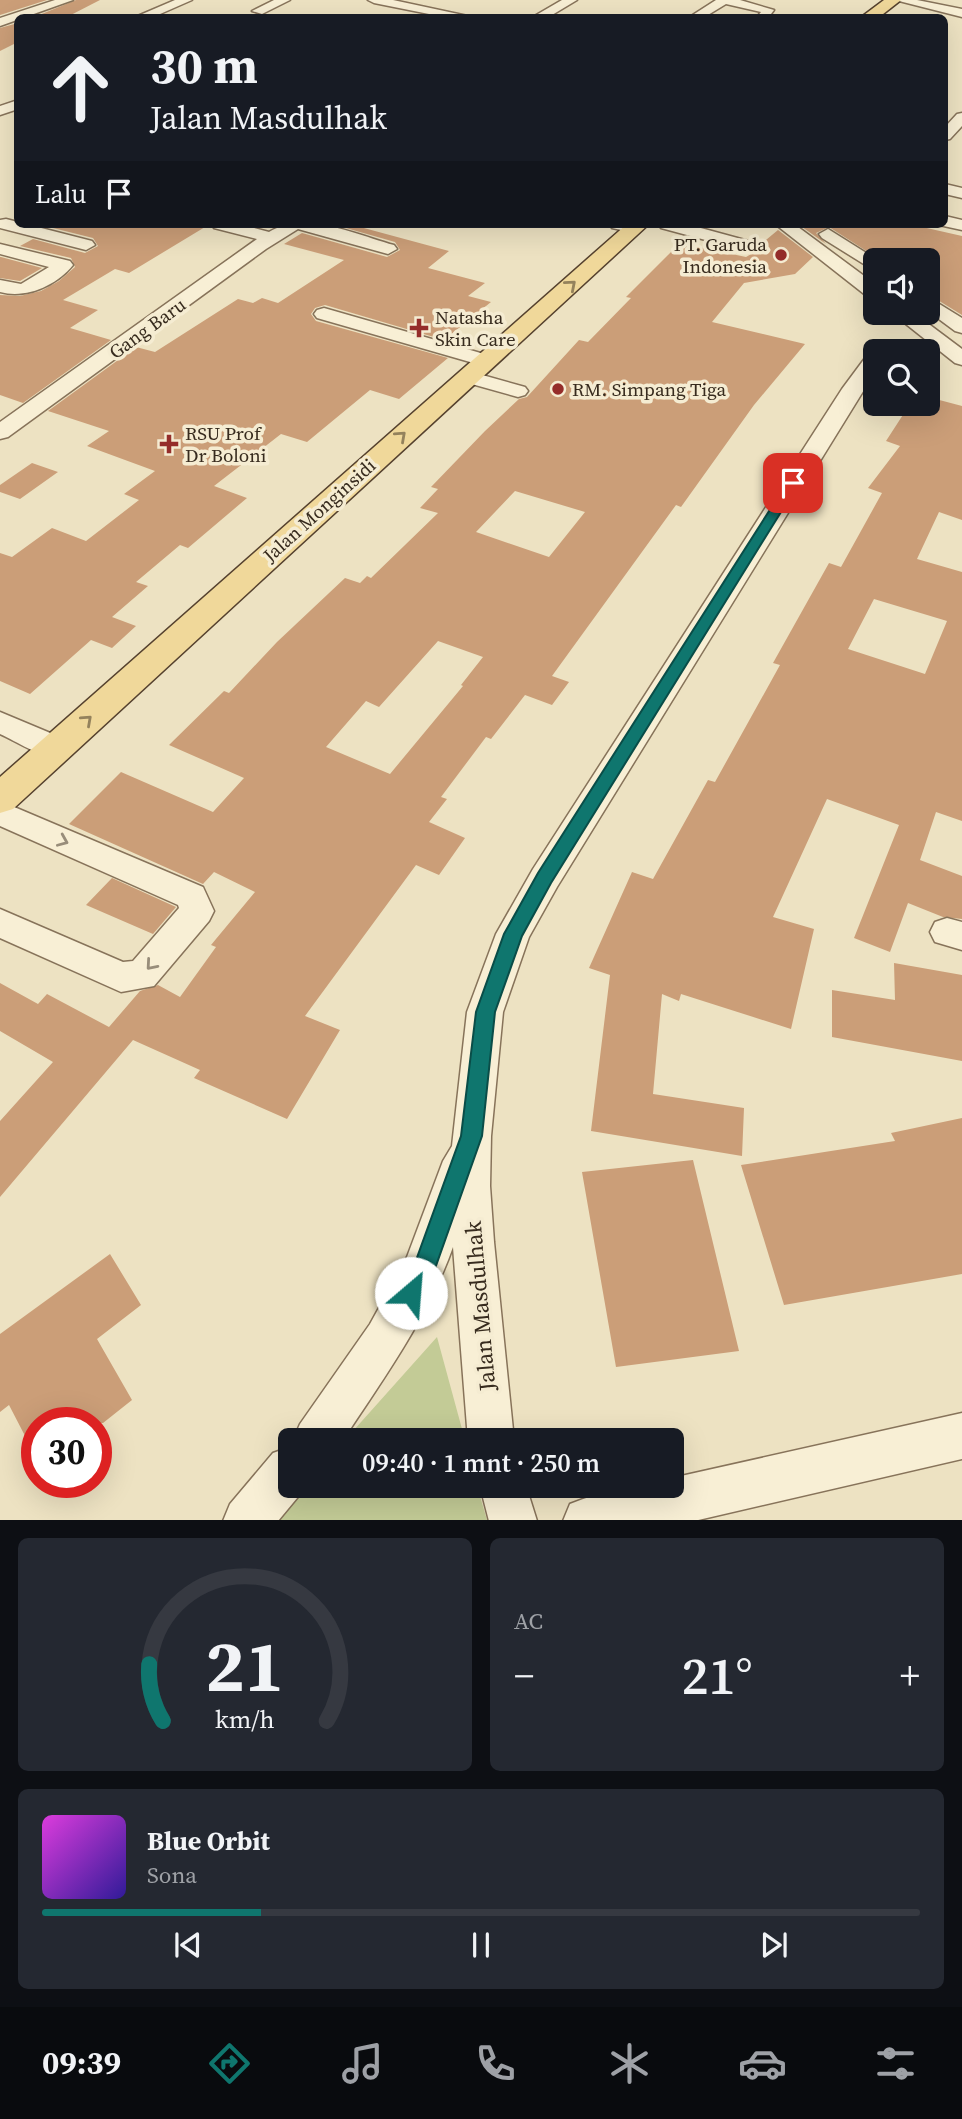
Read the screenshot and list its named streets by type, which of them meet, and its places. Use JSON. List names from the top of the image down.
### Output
{
  "streets": {
    "main road": ["Jalan Monginsidi"],
    "street": ["Gang Baru", "Jalan Masdulhak"]
  },
  "one_way": ["Jalan Monginsidi"],
  "places": {
    "other": ["PT. Garuda Indonesia", "RM. Simpang Tiga"],
    "health": ["Natasha Skin Care", "RSU Prof Dr Boloni"]
  },
  "page": {
    "turn": ["30 m", "Jalan Masdulhak"],
    "then": "Lalu",
    "limit": "30",
    "trip": "09:40 · 1 mnt · 250 m",
    "tile": "AC",
    "heat": ["−", "21°", "+"],
    "song": ["Blue Orbit", "Sona"],
    "tabs": "09:39",
    "gauge": ["21", "km/h"]
  }
}
